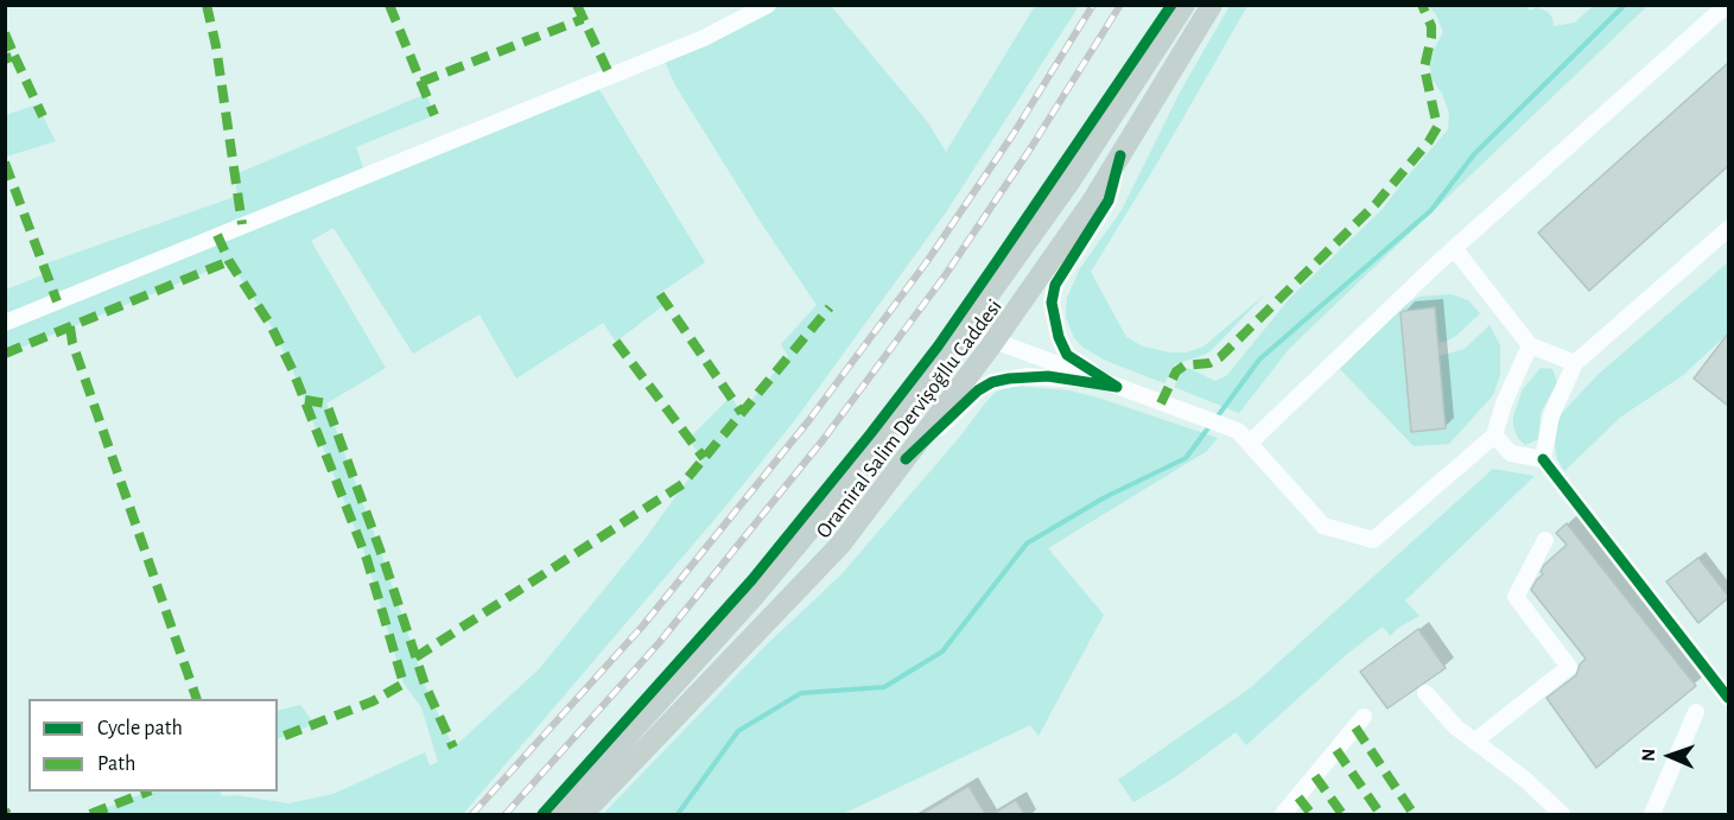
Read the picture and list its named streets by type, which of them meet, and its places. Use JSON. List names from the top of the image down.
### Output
{
  "streets": {
    "main road": ["Oramiral Salim Dervişoğllu Caddesi"]
  },
  "legend": ["Cycle path", "Path"],
  "north": "left"
}
